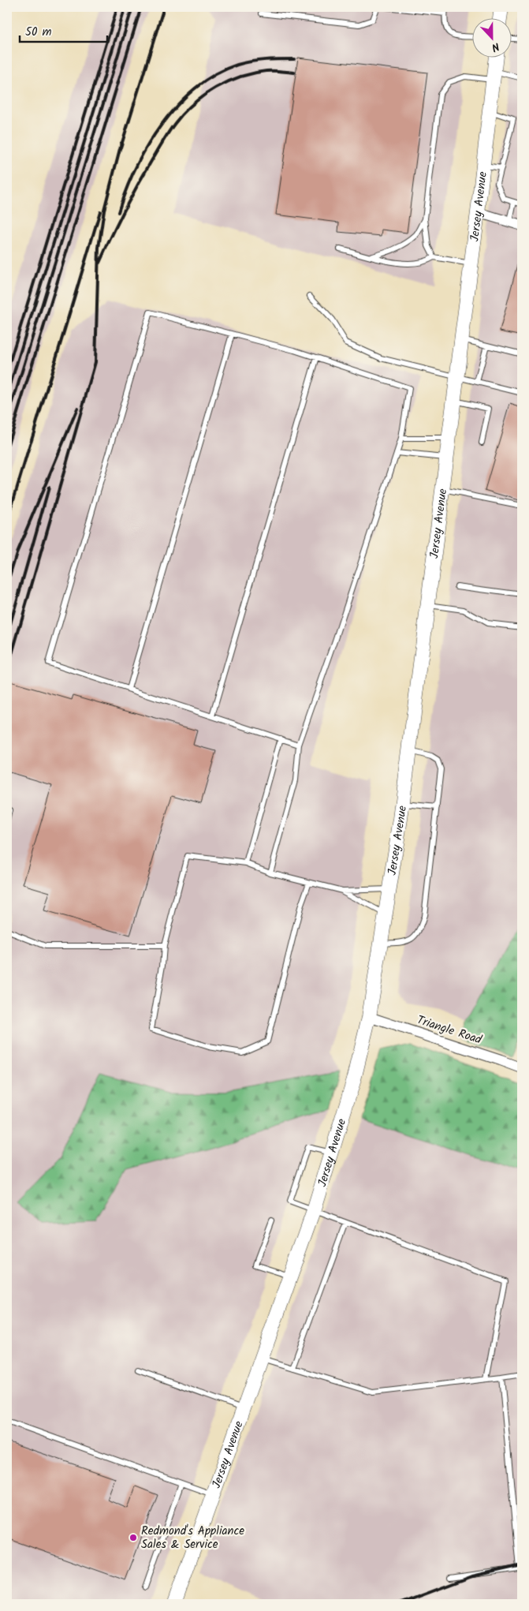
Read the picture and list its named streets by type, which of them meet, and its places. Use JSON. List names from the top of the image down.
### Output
{
  "streets": {
    "street": ["Jersey Avenue", "Triangle Road"]
  },
  "crossings": [
    ["Jersey Avenue", "Triangle Road"]
  ],
  "places": ["Redmond's Appliance Sales & Service"],
  "scale_bar": "50 m",
  "north": "bottom"
}
